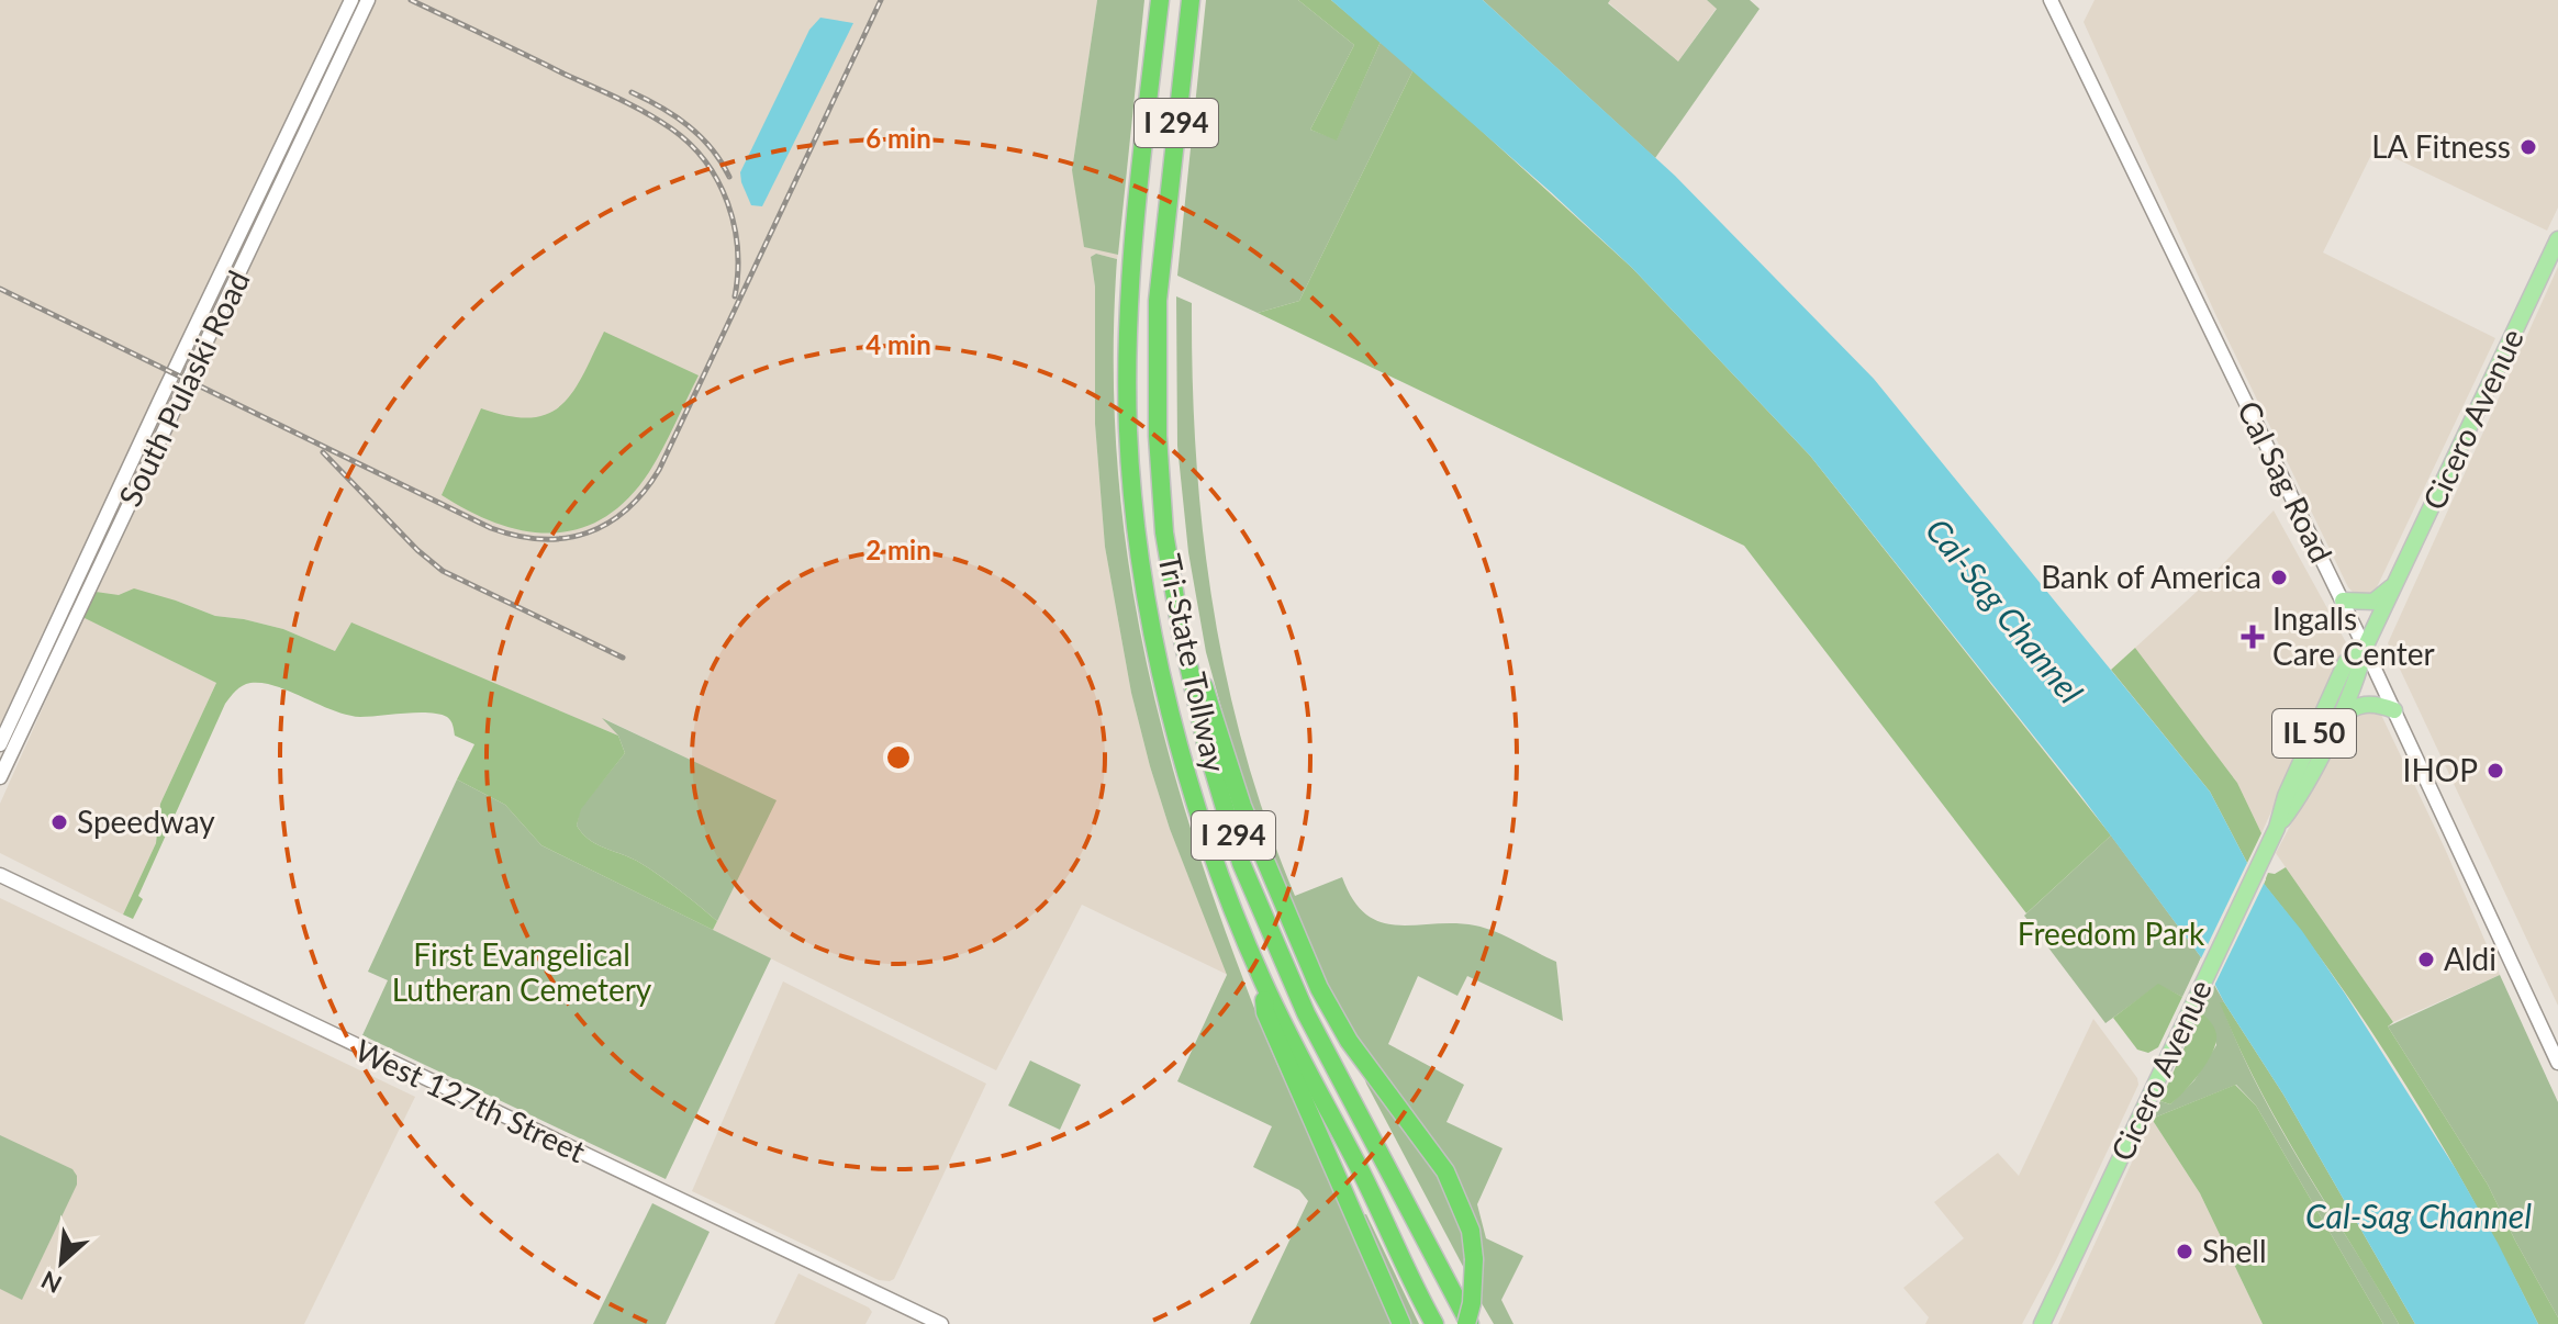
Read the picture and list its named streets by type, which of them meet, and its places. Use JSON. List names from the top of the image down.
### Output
{
  "streets": {
    "highway": ["I 294", "Tri-State Tollway"],
    "main road": [
      "South Pulaski Road",
      "Cicero Avenue",
      "Cal Sag Road",
      "IL 50",
      "West 127th Street"
    ]
  },
  "crossings": [
    ["Cicero Avenue", "Cal Sag Road"]
  ],
  "water": ["Cal-Sag Channel"],
  "parks": ["Freedom Park", "First Evangelical Lutheran Cemetery"],
  "places": {
    "other": [
      "LA Fitness",
      "Bank of America",
      "IHOP",
      "Speedway",
      "Aldi",
      "Shell"
    ],
    "health": ["Ingalls Care Center"]
  },
  "north": "bottom left",
  "rings": ["6 min", "4 min", "2 min"]
}
